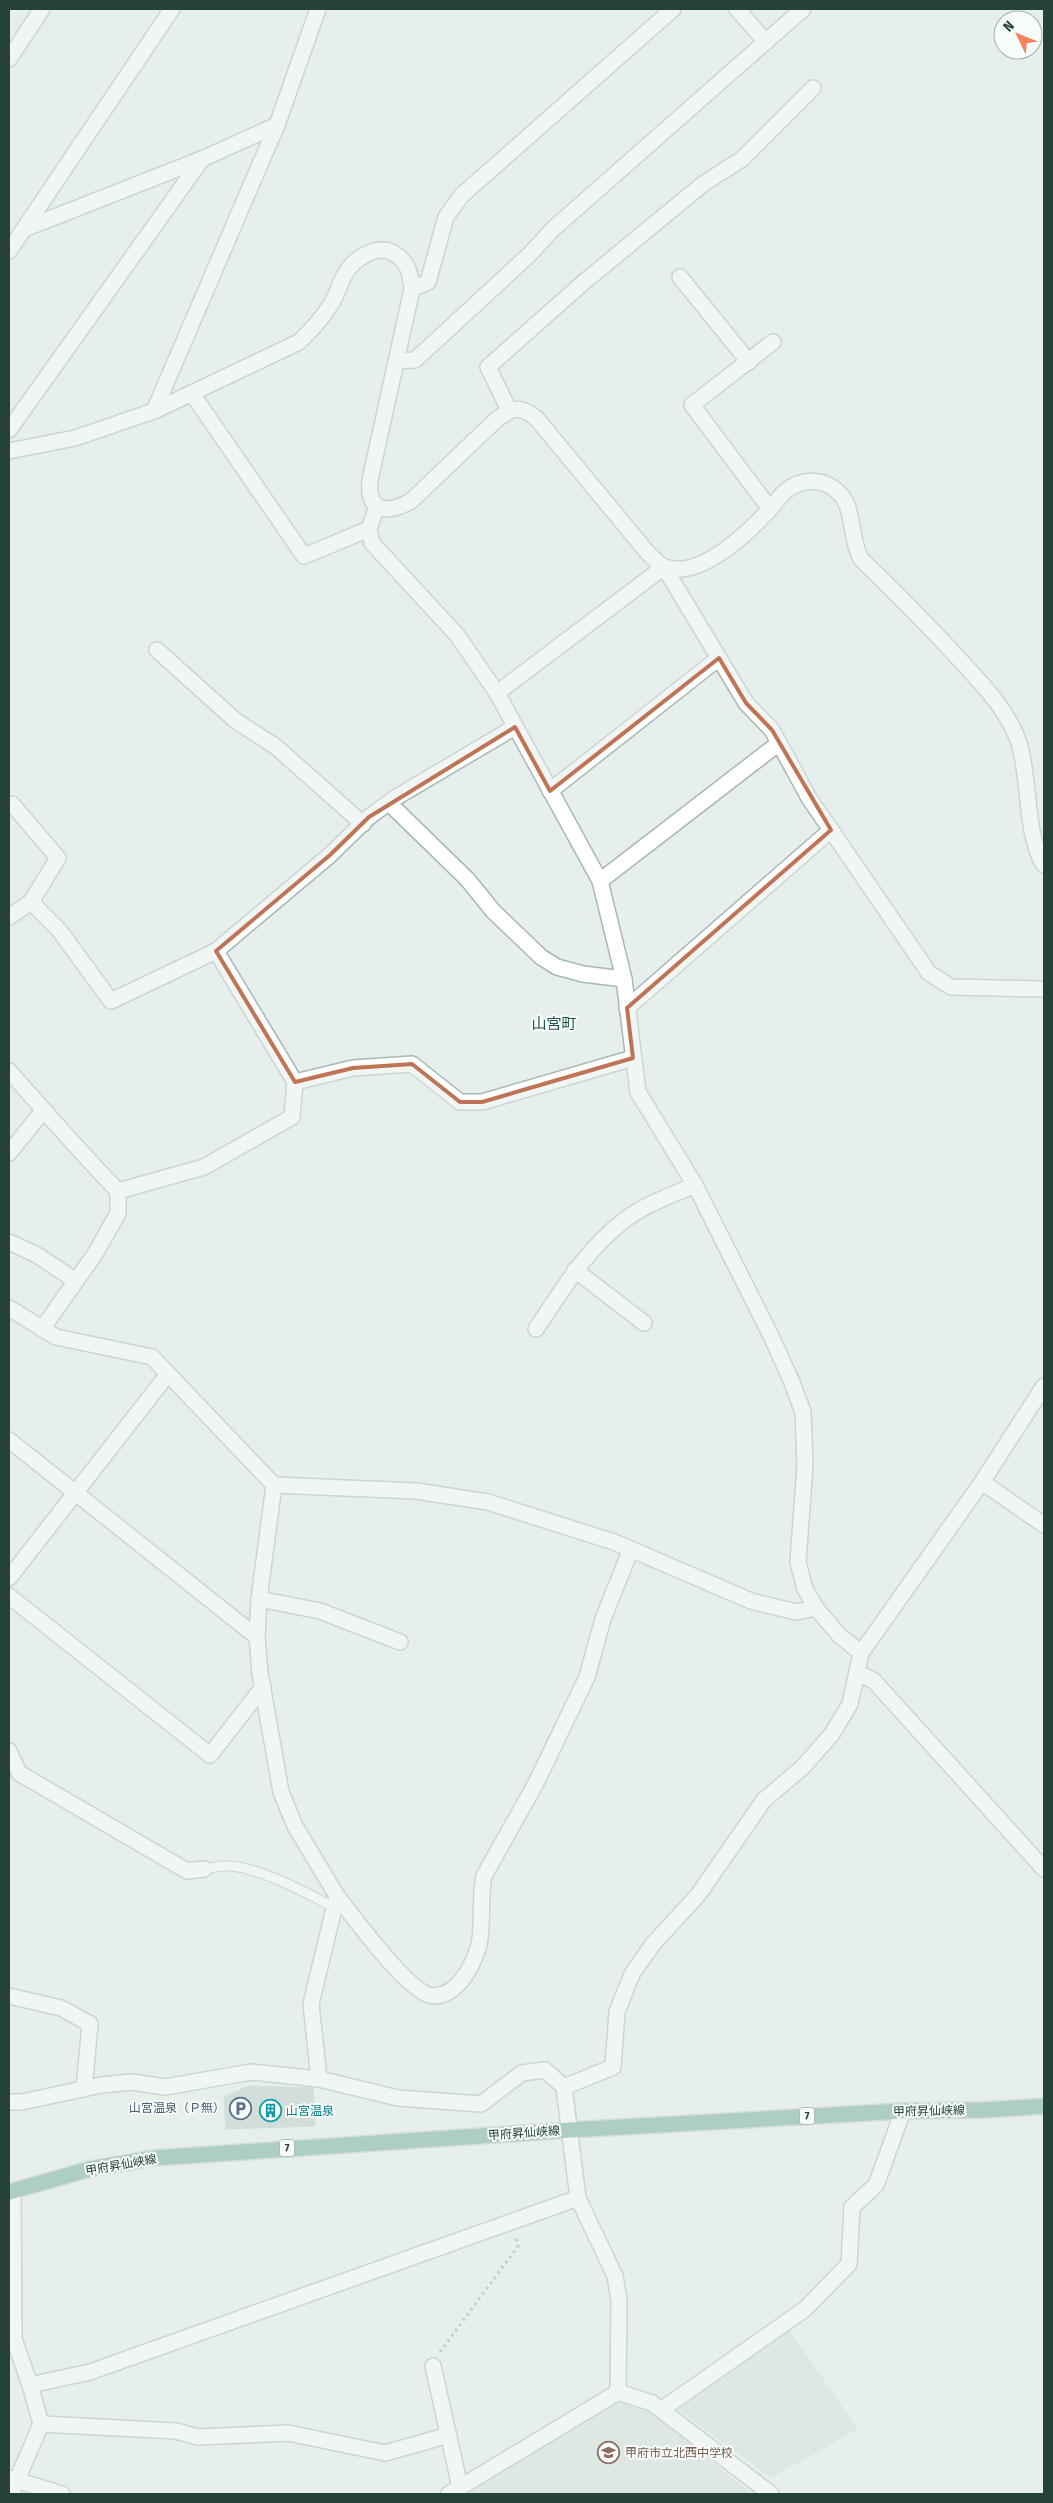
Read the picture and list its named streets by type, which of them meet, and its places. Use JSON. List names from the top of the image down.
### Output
{
  "streets": {
    "main road": ["甲府昇仙峡線", "7"]
  },
  "districts": ["山宮町"],
  "places": {
    "parking": ["山宮温泉（Ｐ無）"],
    "building": ["山宮温泉"],
    "school or university": ["甲府市立北西中学校"]
  },
  "north": "top left"
}
